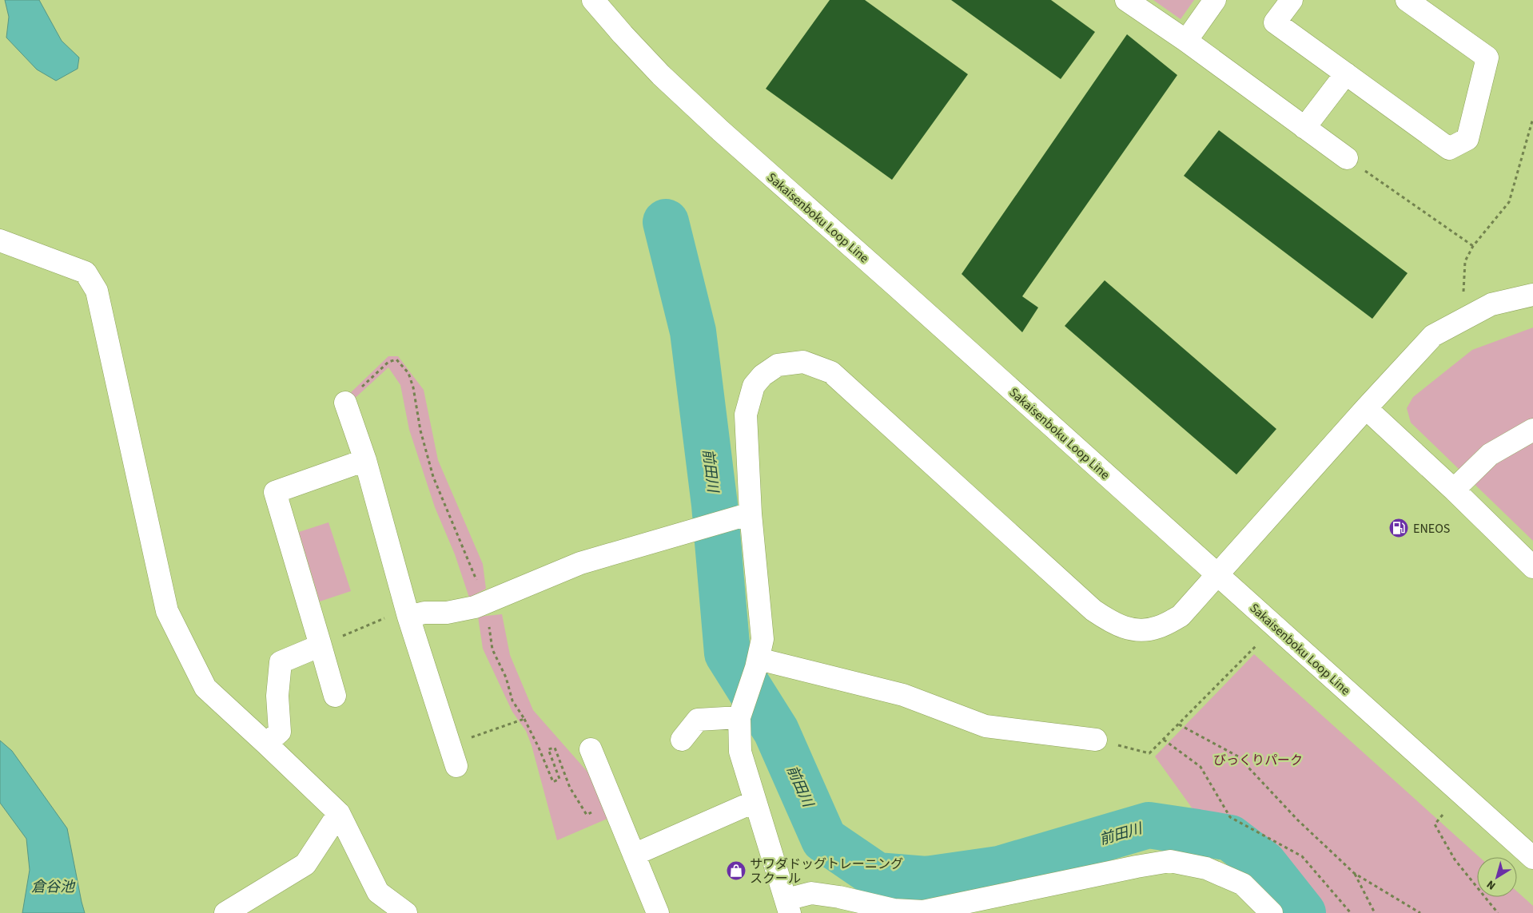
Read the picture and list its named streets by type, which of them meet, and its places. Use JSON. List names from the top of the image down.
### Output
{
  "streets": {
    "street": ["Sakaisenboku Loop Line"]
  },
  "water": ["前田川", "倉谷池"],
  "parks": ["びっくりパーク"],
  "places": {
    "fuel station": ["ENEOS"],
    "shop": ["サワダドッグトレーニング スクール"]
  },
  "north": "bottom left"
}
